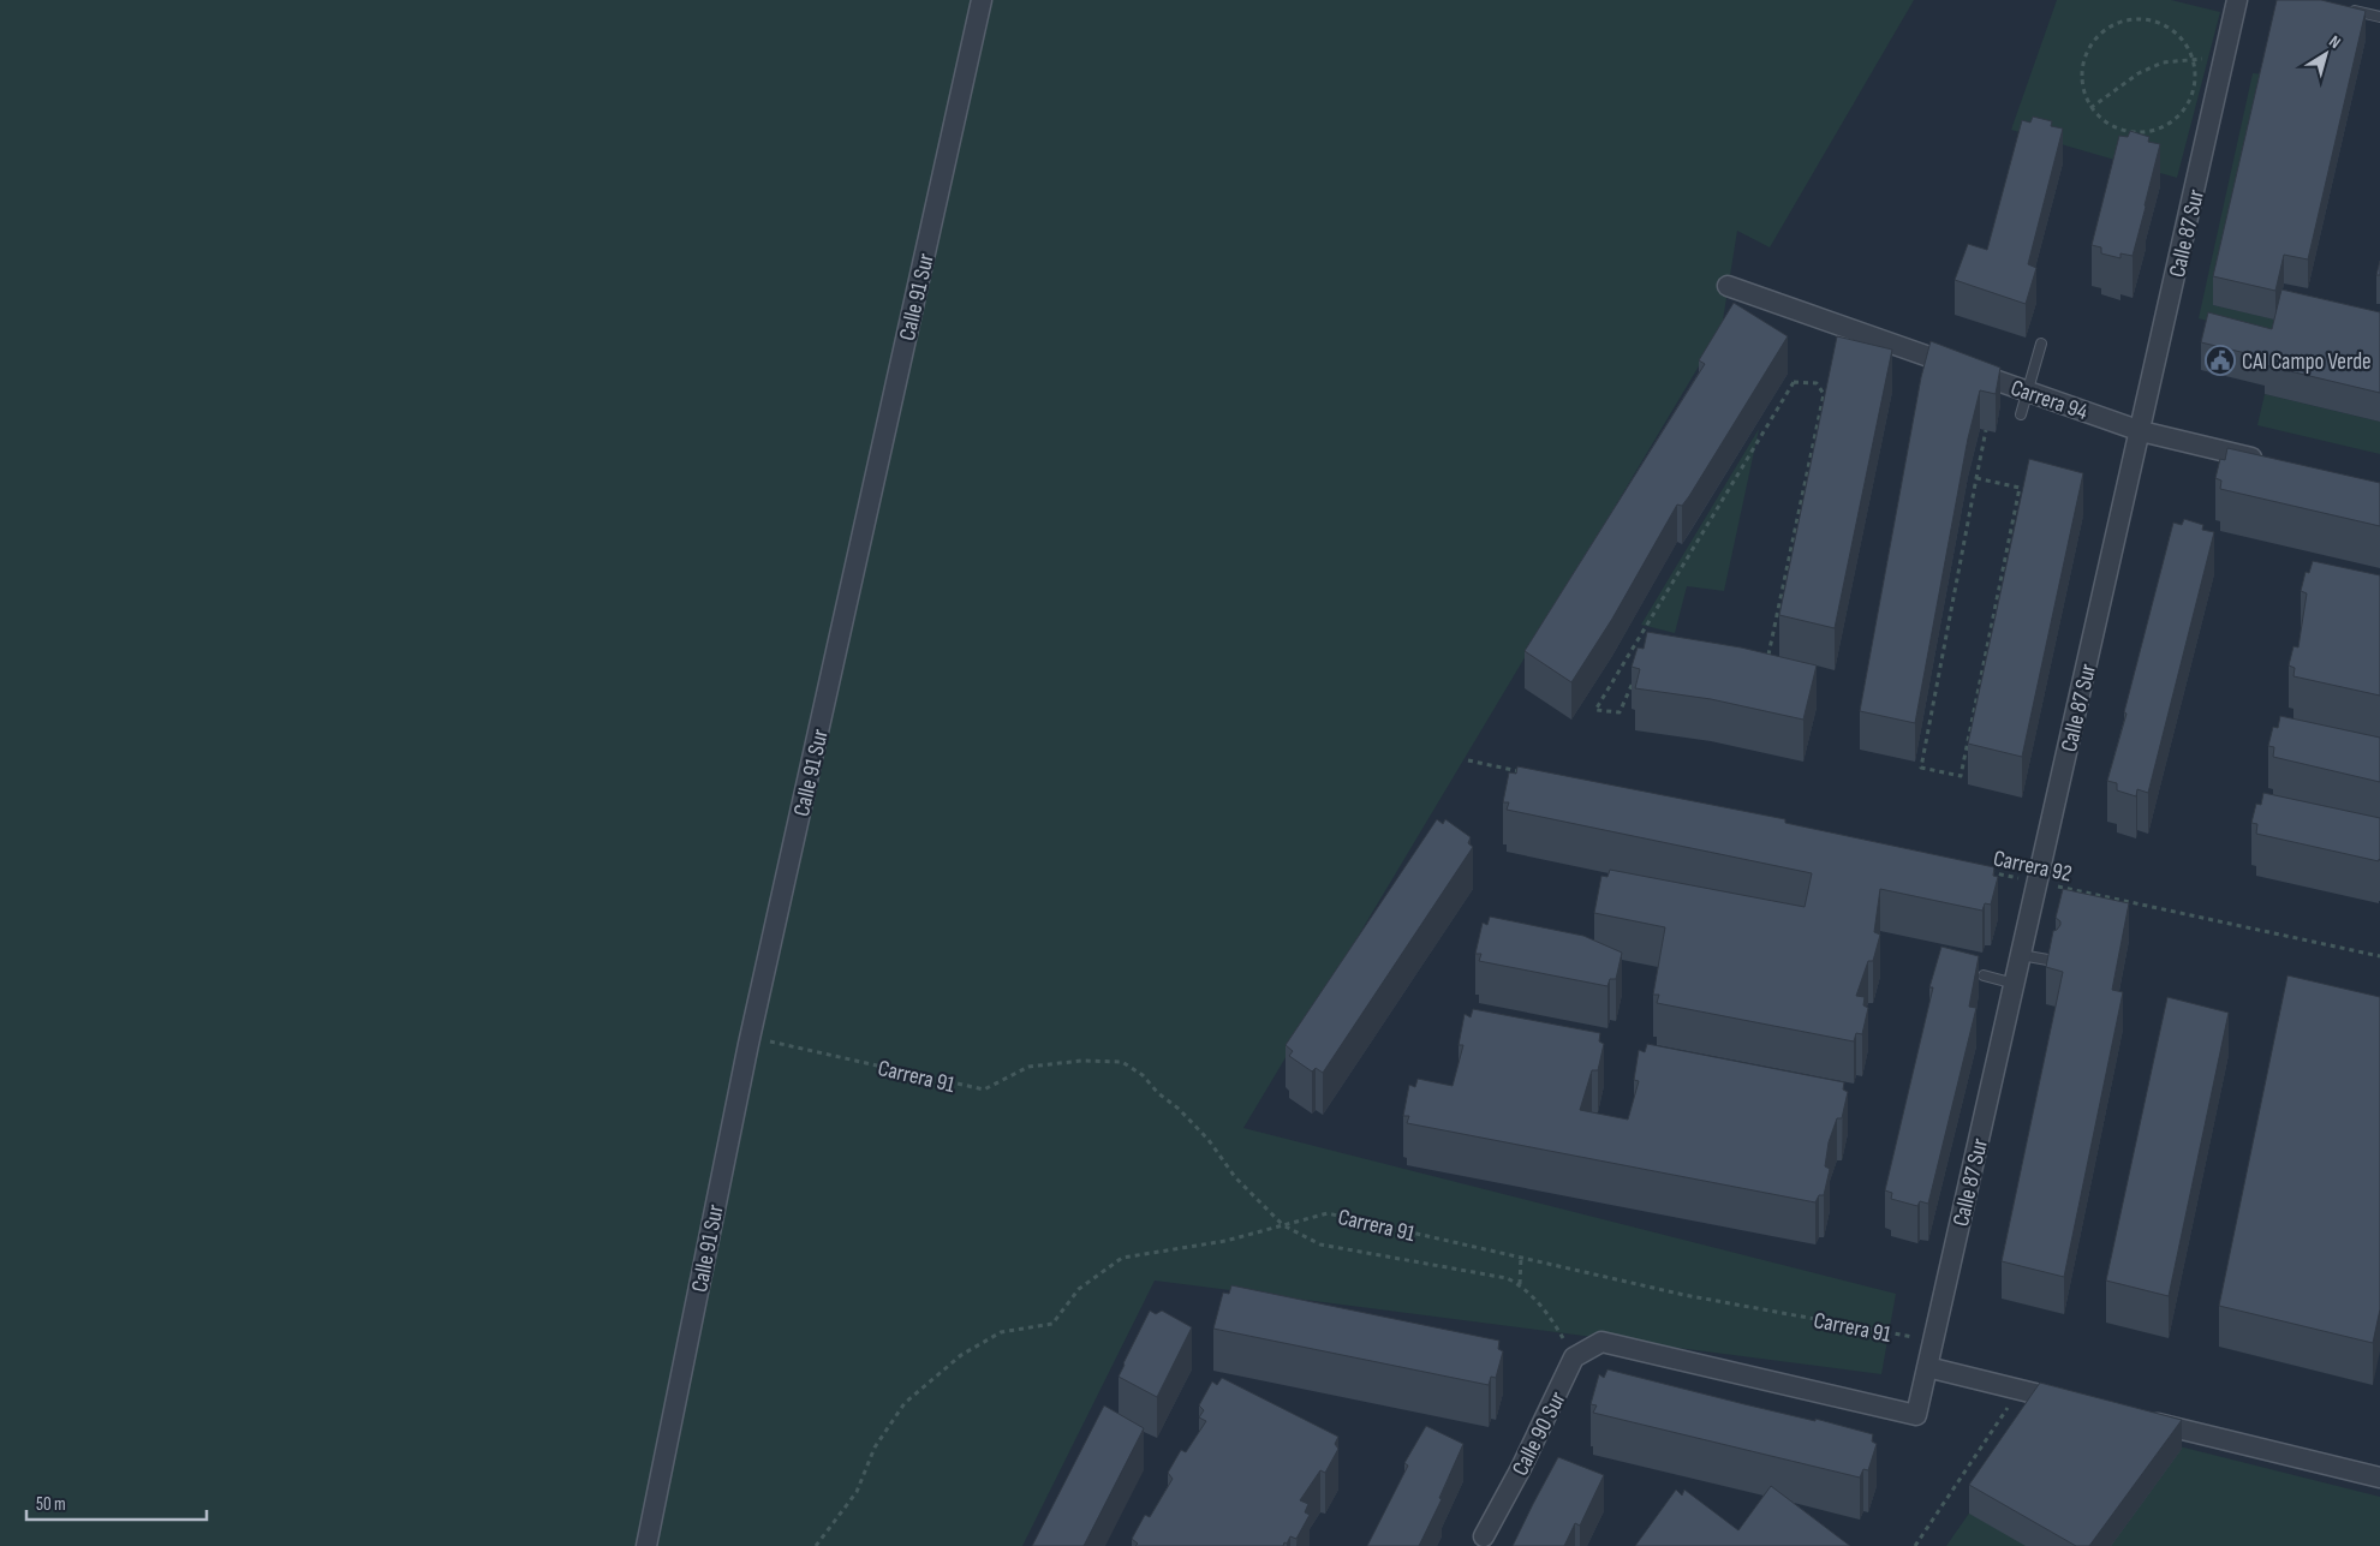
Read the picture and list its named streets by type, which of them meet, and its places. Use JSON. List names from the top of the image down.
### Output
{
  "streets": {
    "street": [
      "Calle 87 Sur",
      "Calle 91 Sur",
      "Carrera 94",
      "Calle 90 Sur"
    ],
    "path": ["Carrera 92", "Carrera 91"]
  },
  "crossings": [
    ["Calle 87 Sur", "Carrera 94"],
    ["Calle 87 Sur", "Carrera 92"],
    ["Calle 87 Sur", "Carrera 91"],
    ["Calle 87 Sur", "Calle 90 Sur"],
    ["Calle 91 Sur", "Carrera 91"]
  ],
  "places": {
    "public building": ["CAI Campo Verde"]
  },
  "scale_bar": "50 m",
  "north": "top right"
}
